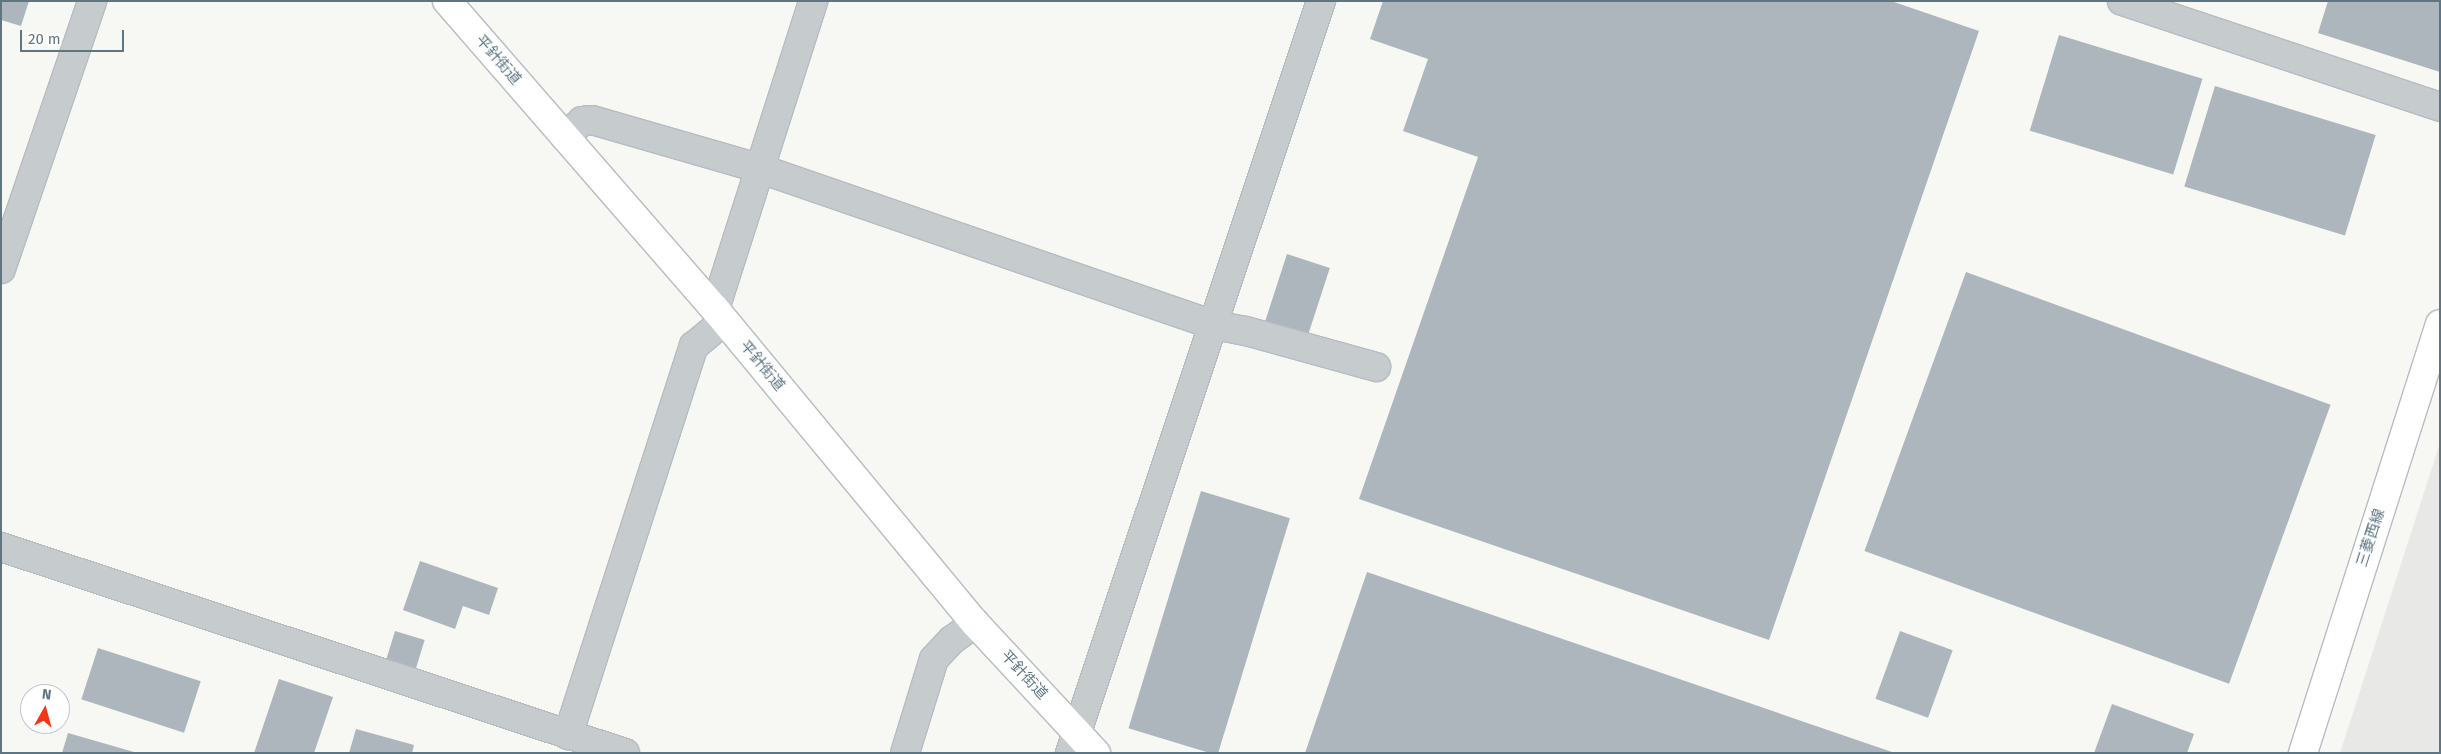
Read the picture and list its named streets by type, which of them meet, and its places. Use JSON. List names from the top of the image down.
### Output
{
  "streets": {
    "street": ["平針街道", "三菱西線"]
  },
  "scale_bar": "20 m",
  "north": "top"
}
